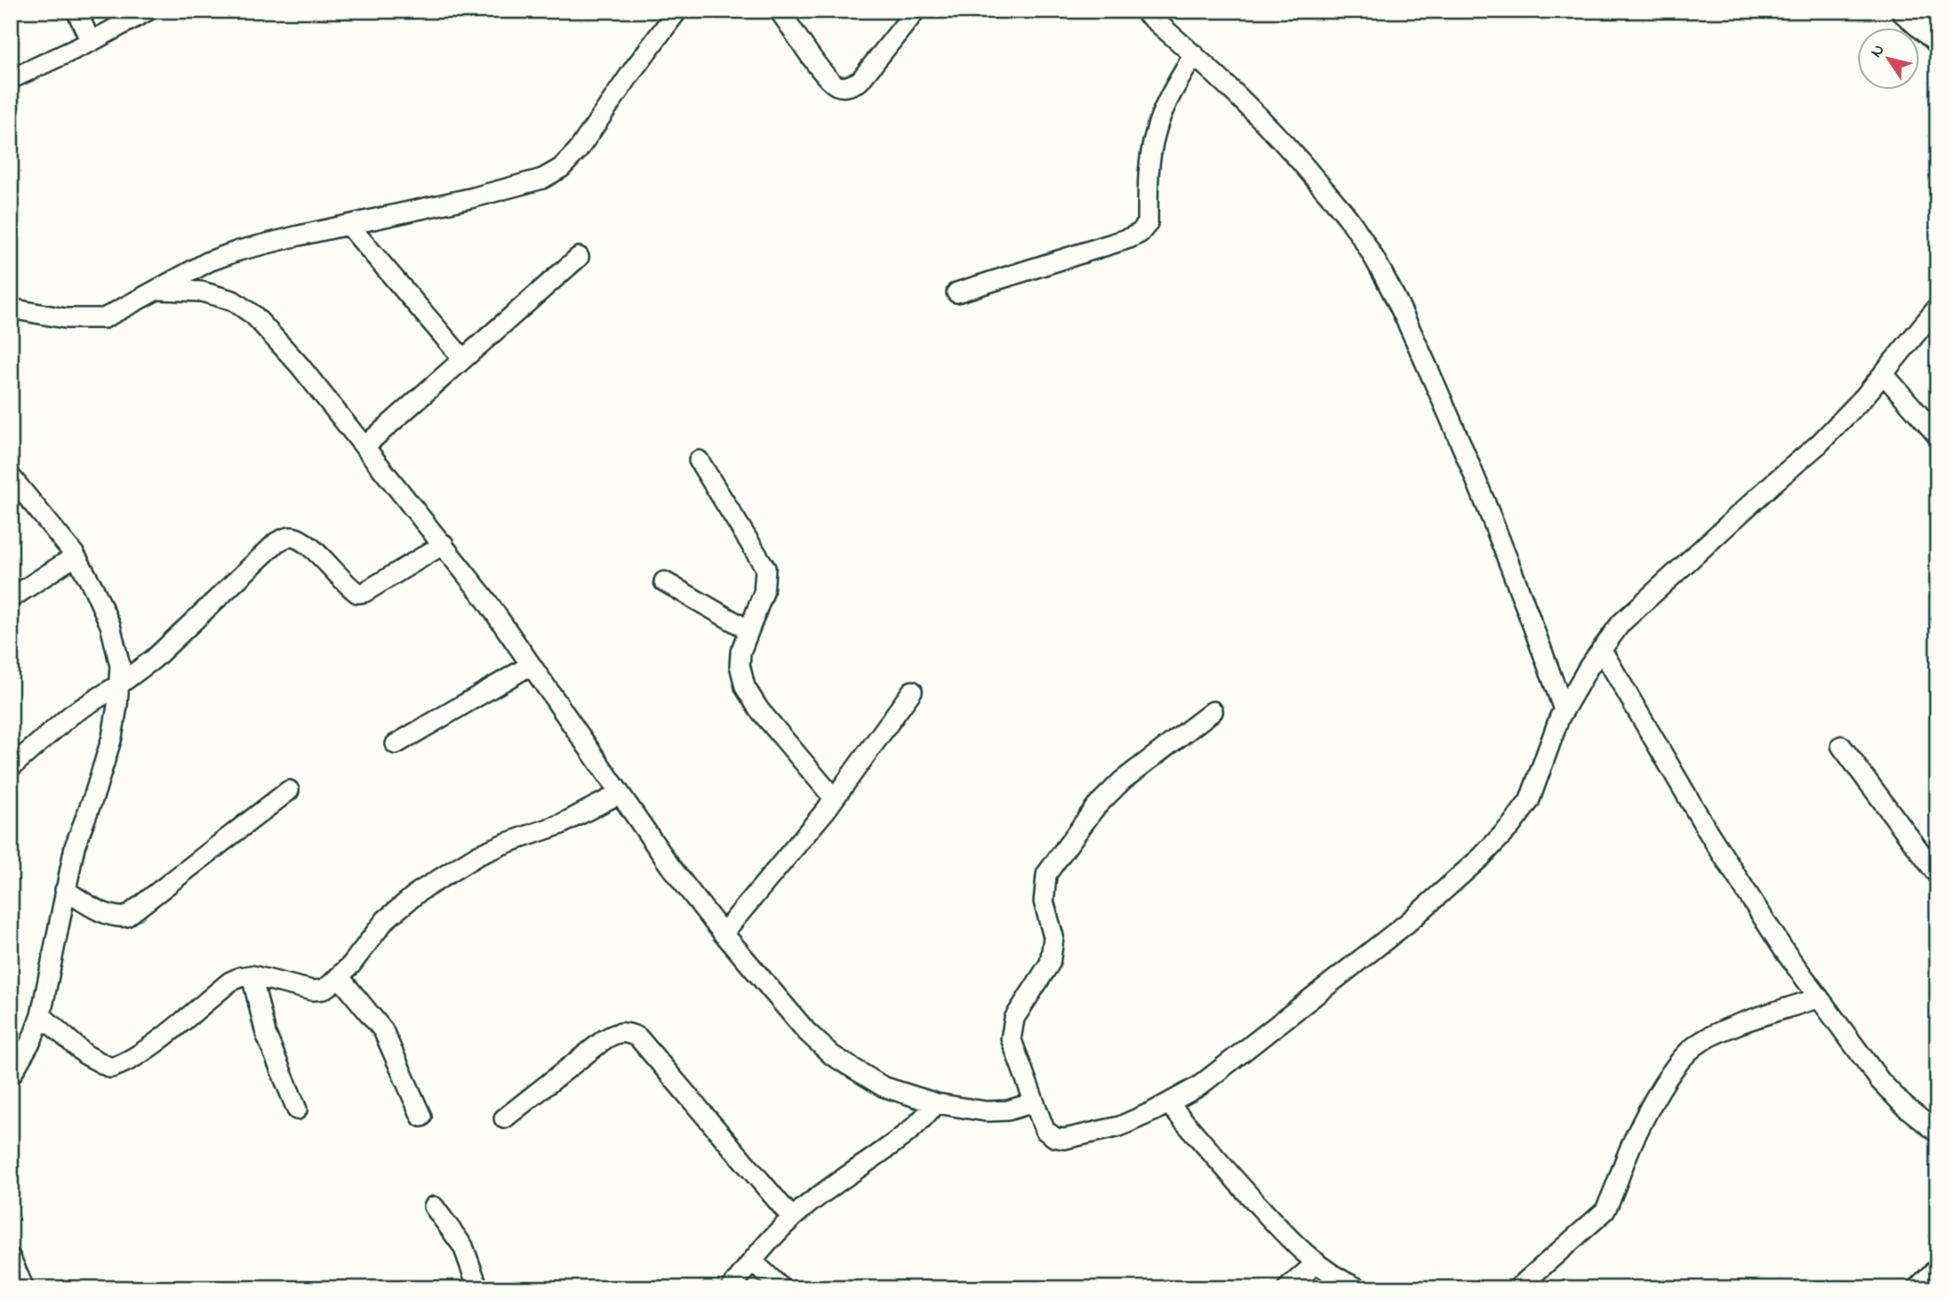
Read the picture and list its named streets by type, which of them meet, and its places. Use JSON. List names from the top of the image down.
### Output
{
  "north": "top left"
}
